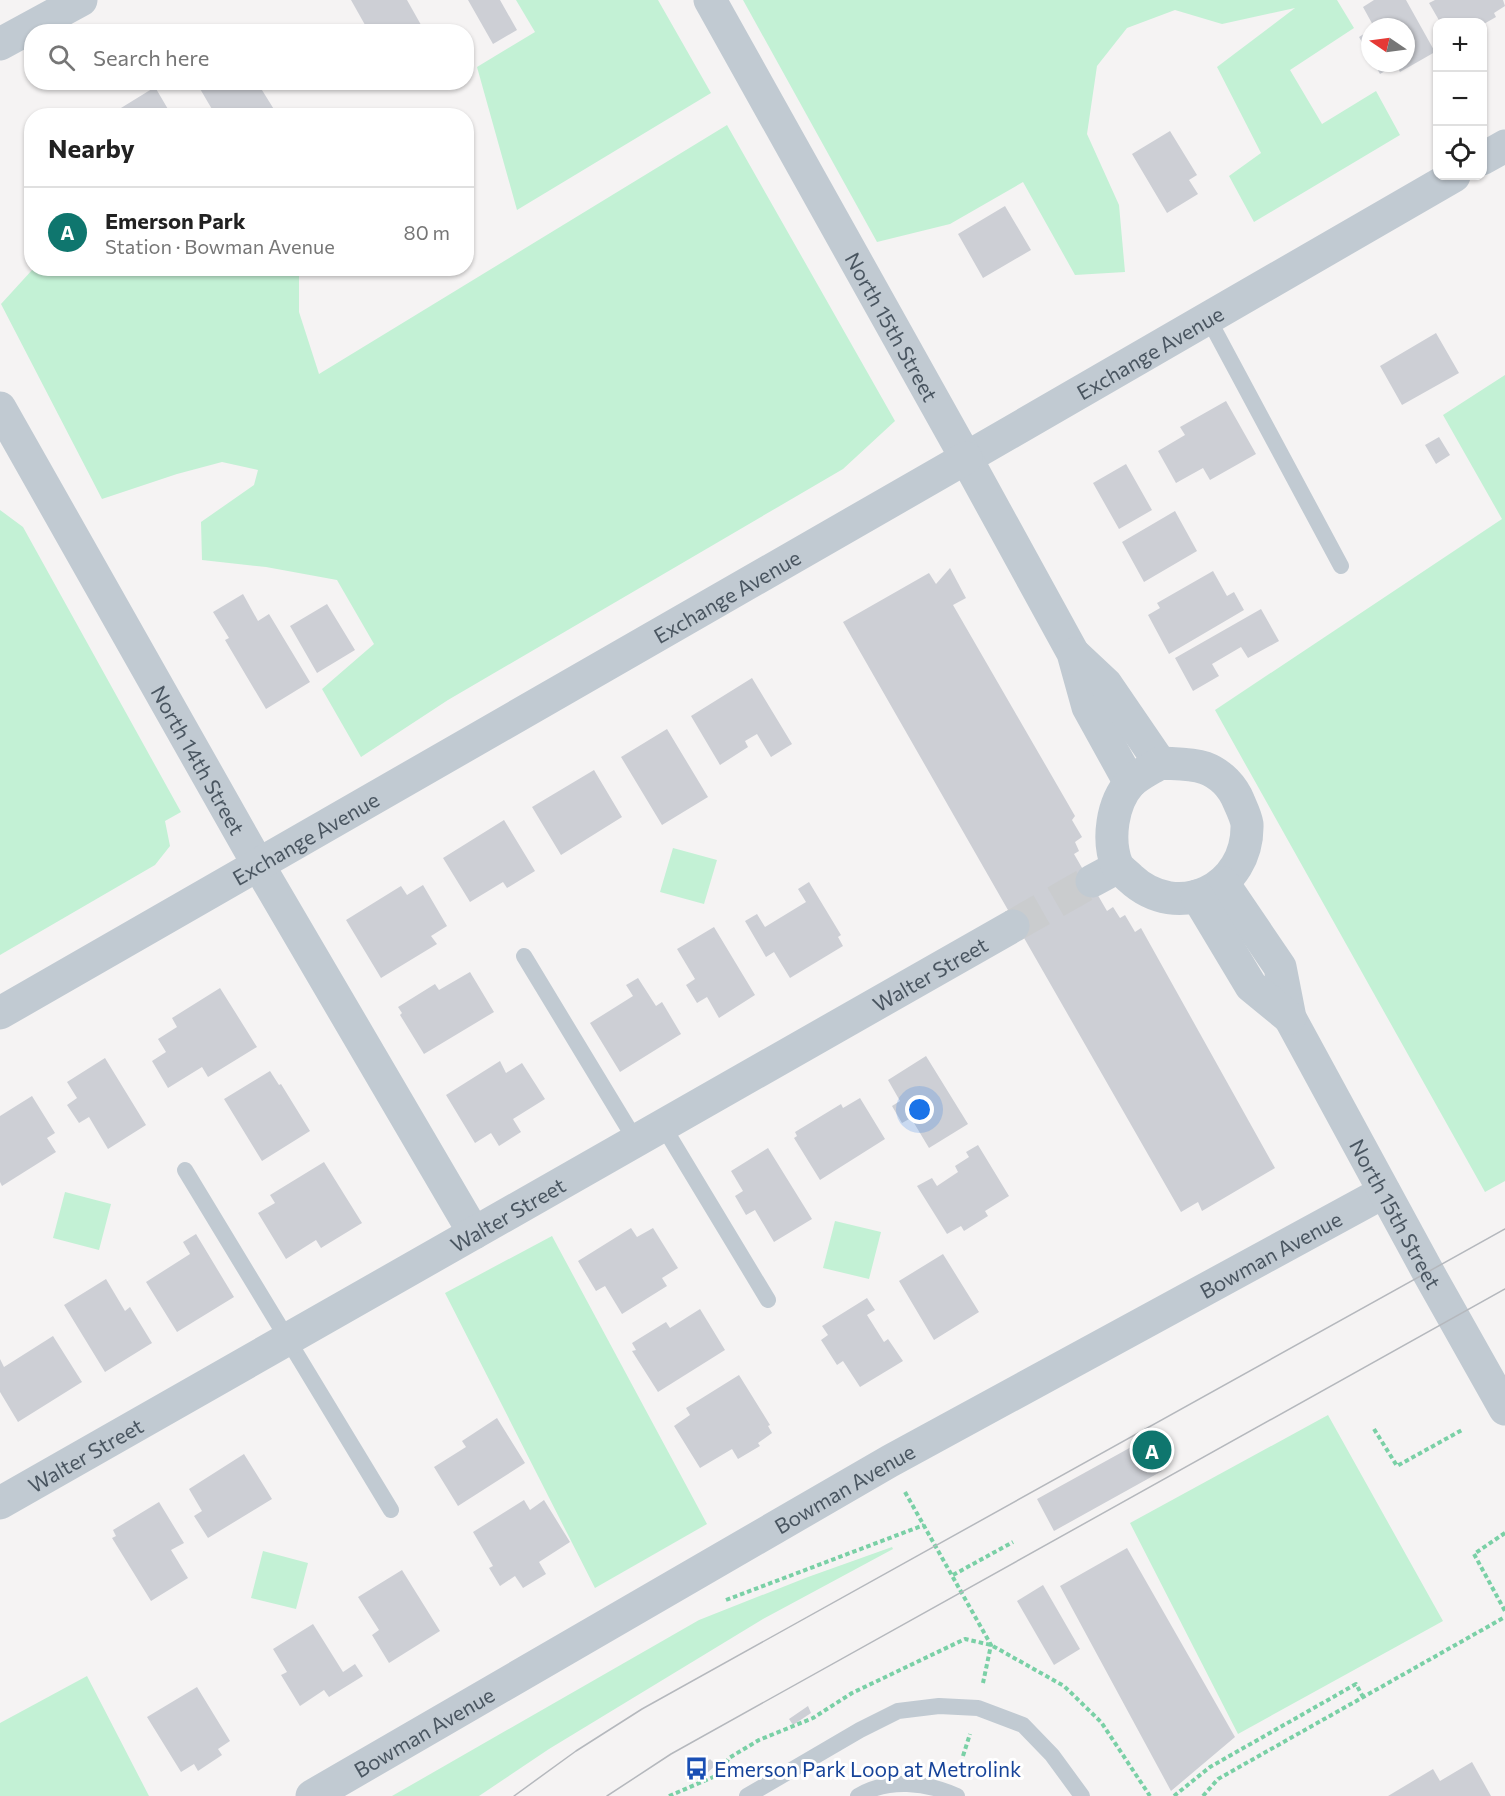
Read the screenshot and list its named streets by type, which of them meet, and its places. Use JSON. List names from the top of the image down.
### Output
{
  "streets": {
    "street": [
      "North 15th Street",
      "Exchange Avenue",
      "North 14th Street",
      "Walter Street",
      "Bowman Avenue"
    ]
  },
  "crossings": [
    ["North 15th Street", "Exchange Avenue"],
    ["North 15th Street", "Bowman Avenue"],
    ["Exchange Avenue", "North 14th Street"],
    ["North 14th Street", "Walter Street"]
  ],
  "places": {
    "bus stop": ["Emerson Park Loop at Metrolink"]
  },
  "north": "left",
  "page": {
    "map_buttons": ["+", "−"],
    "search": "Search here",
    "heading": "Nearby",
    "list": [
      {
        "mark": "A",
        "name": "Emerson Park",
        "note": "Station · Bowman Avenue",
        "value": "80 m"
      }
    ],
    "pins": "A"
  }
}
